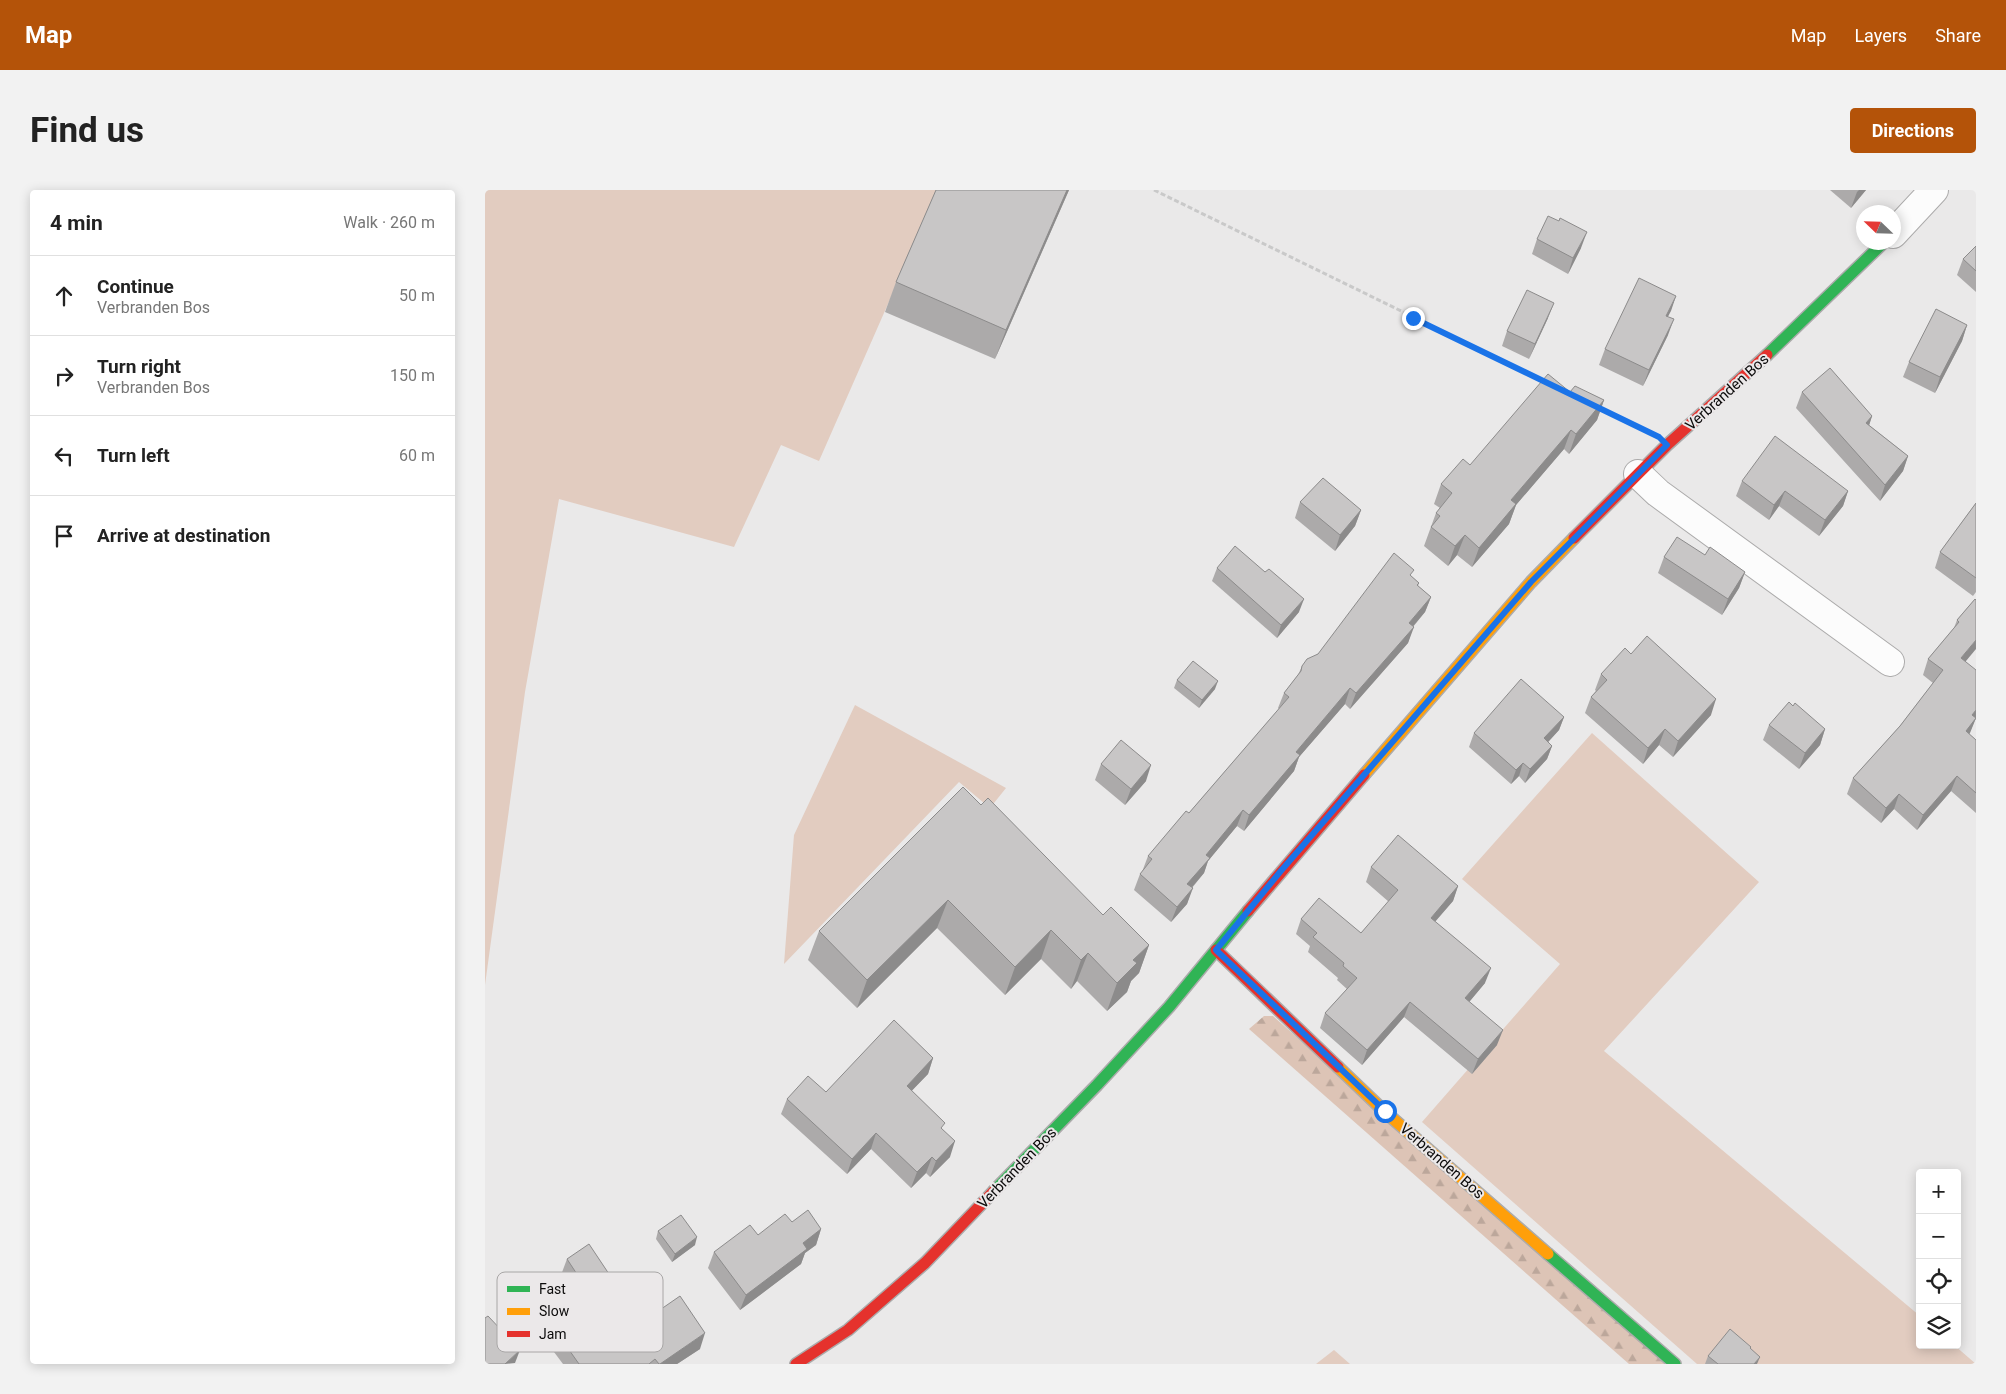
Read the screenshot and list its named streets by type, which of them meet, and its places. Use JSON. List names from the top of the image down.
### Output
{
  "streets": {
    "street": ["Verbranden Bos"]
  },
  "legend": ["Fast", "Slow", "Jam"],
  "north": "top left",
  "page": {
    "header": "Map",
    "nav": ["Map", "Layers", "Share"],
    "buttons": "Directions",
    "title": "Find us",
    "heading": ["4 min", "Walk · 260 m"],
    "list": [
      ["Continue", "Verbranden Bos", "50 m"],
      ["Turn right", "Verbranden Bos", "150 m"],
      ["Turn left", "60 m"],
      "Arrive at destination"
    ],
    "map_buttons": ["+", "−"]
  }
}
